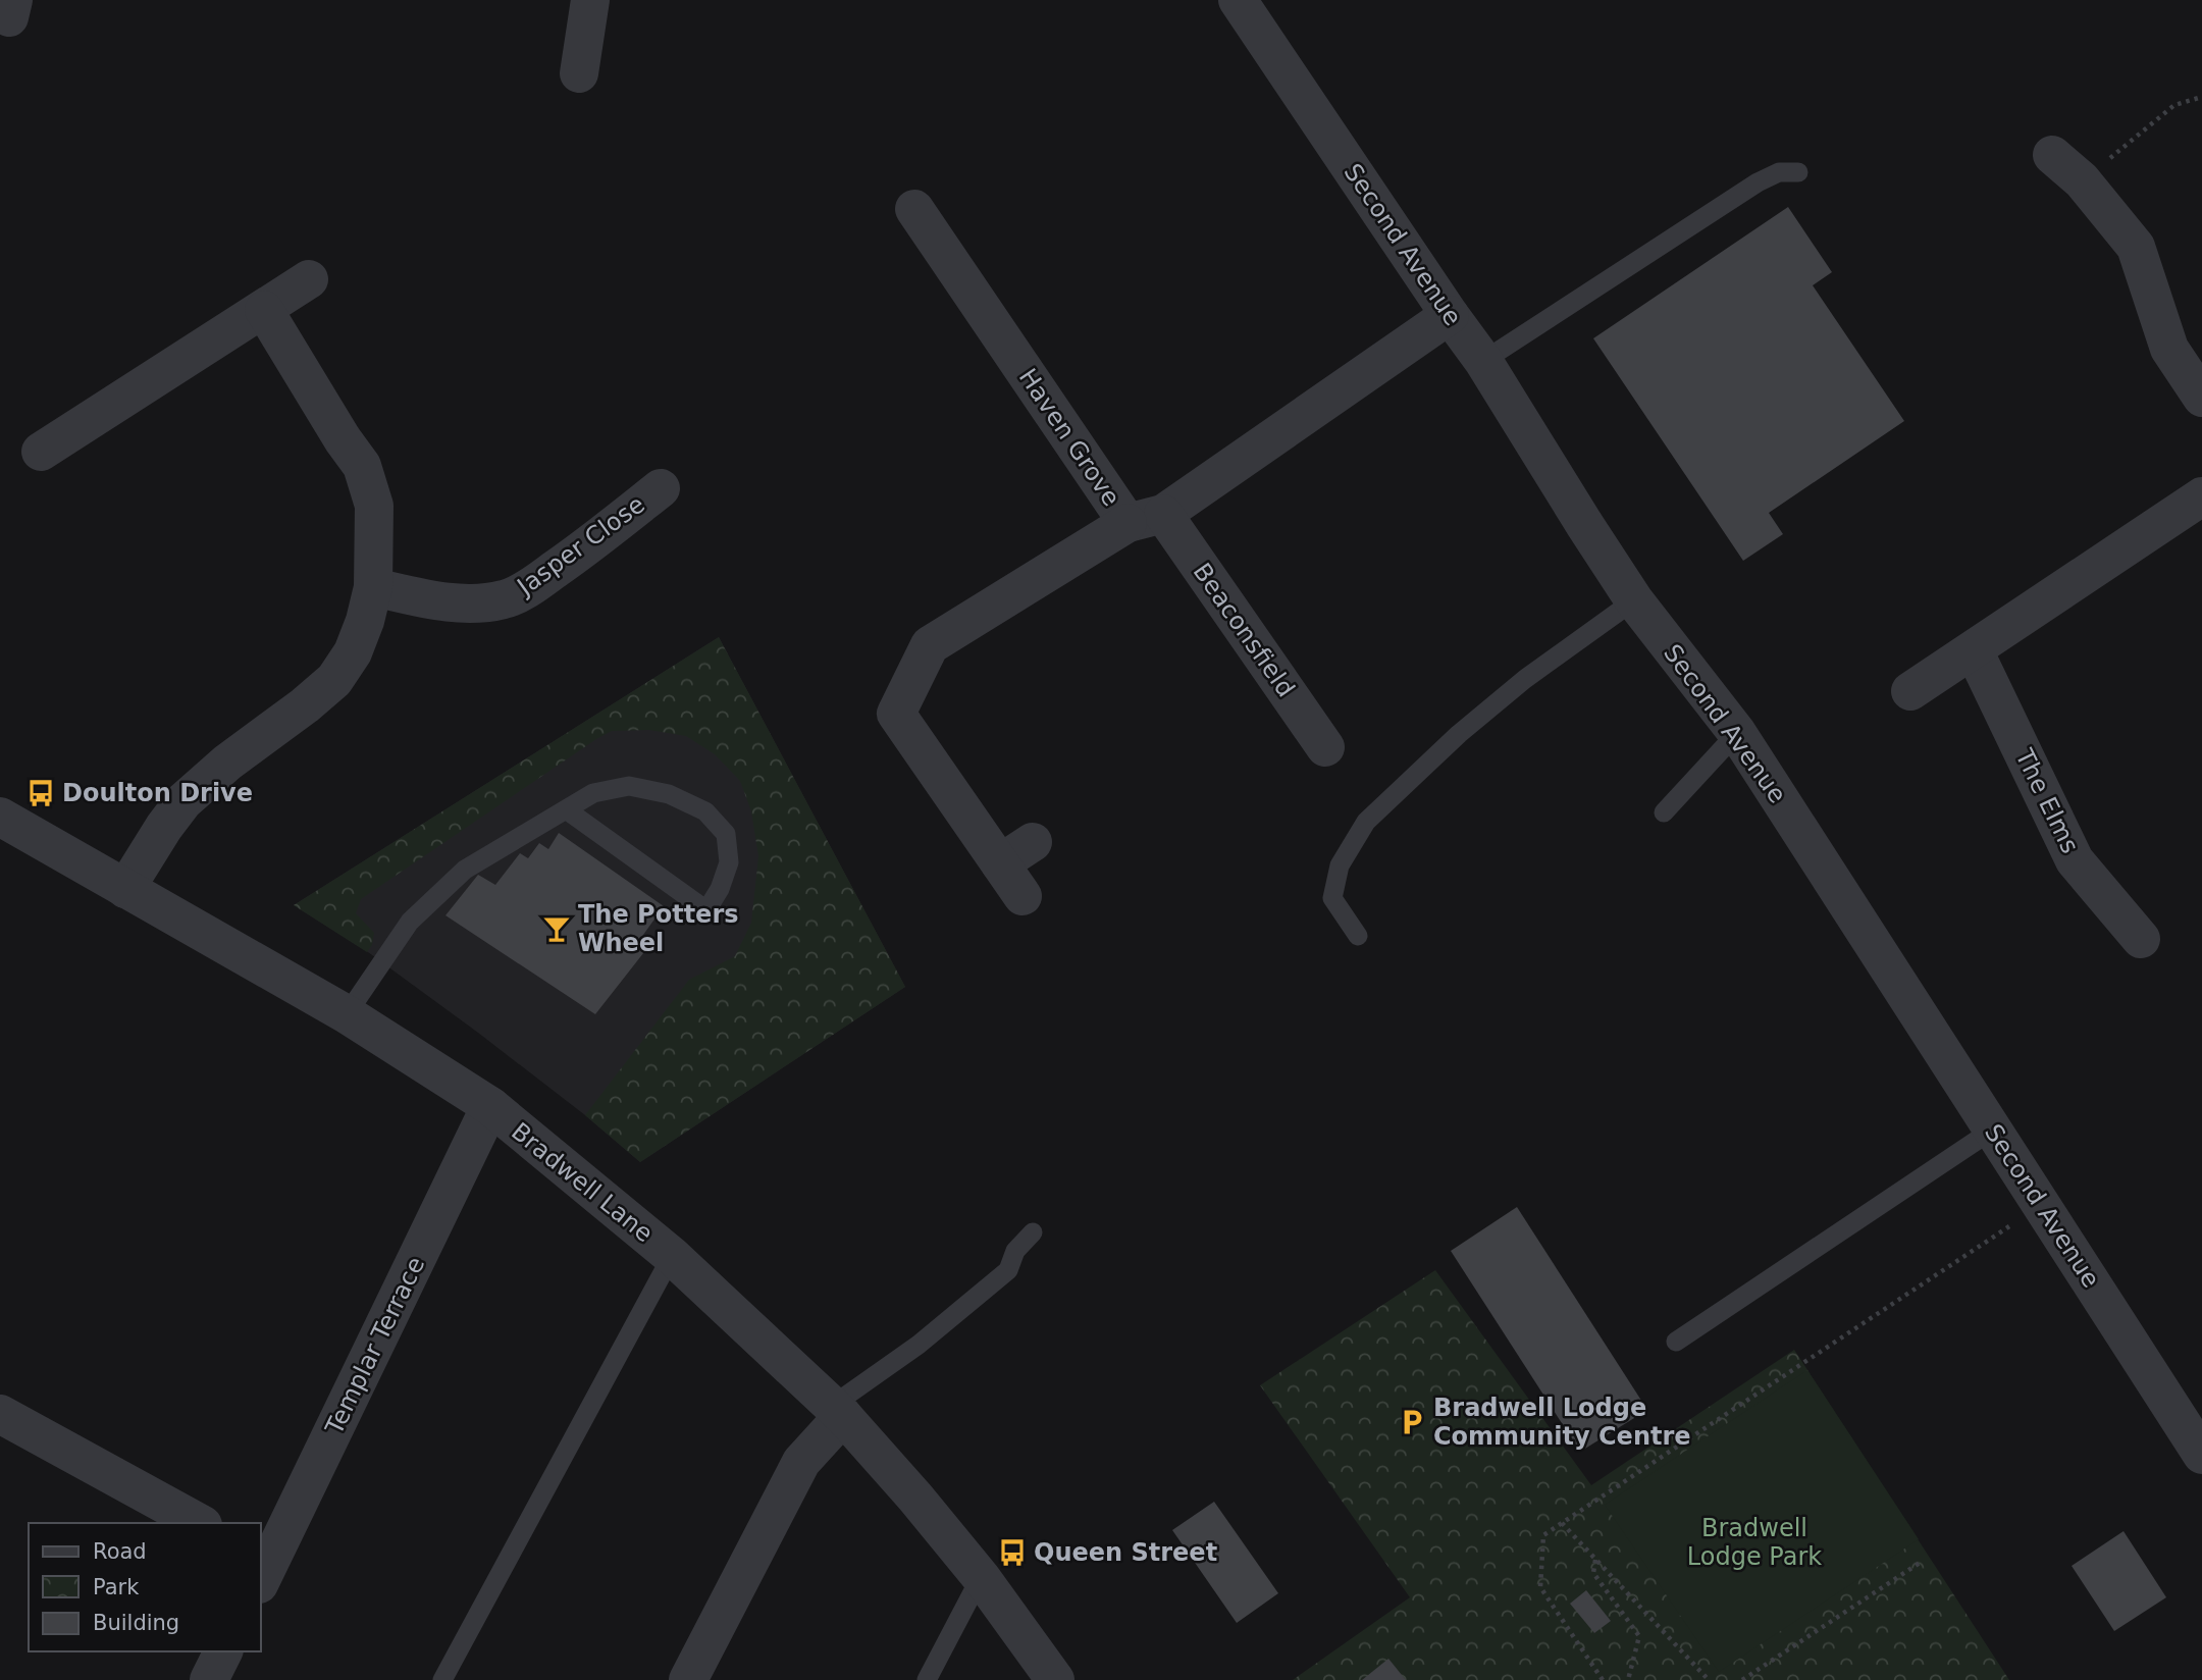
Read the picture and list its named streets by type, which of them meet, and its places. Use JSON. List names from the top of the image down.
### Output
{
  "streets": {
    "street": [
      "Second Avenue",
      "Haven Grove",
      "Jasper Close",
      "Beaconsfield",
      "The Elms",
      "Bradwell Lane",
      "Templar Terrace"
    ]
  },
  "crossings": [
    ["Haven Grove", "Beaconsfield"],
    ["Bradwell Lane", "Templar Terrace"]
  ],
  "parks": ["Bradwell Lodge Park"],
  "places": {
    "bus stop": ["Doulton Drive", "Queen Street"],
    "bar": ["The Potters Wheel"],
    "parking": ["Bradwell Lodge Community Centre"]
  },
  "legend": ["Road", "Park", "Building"]
}
